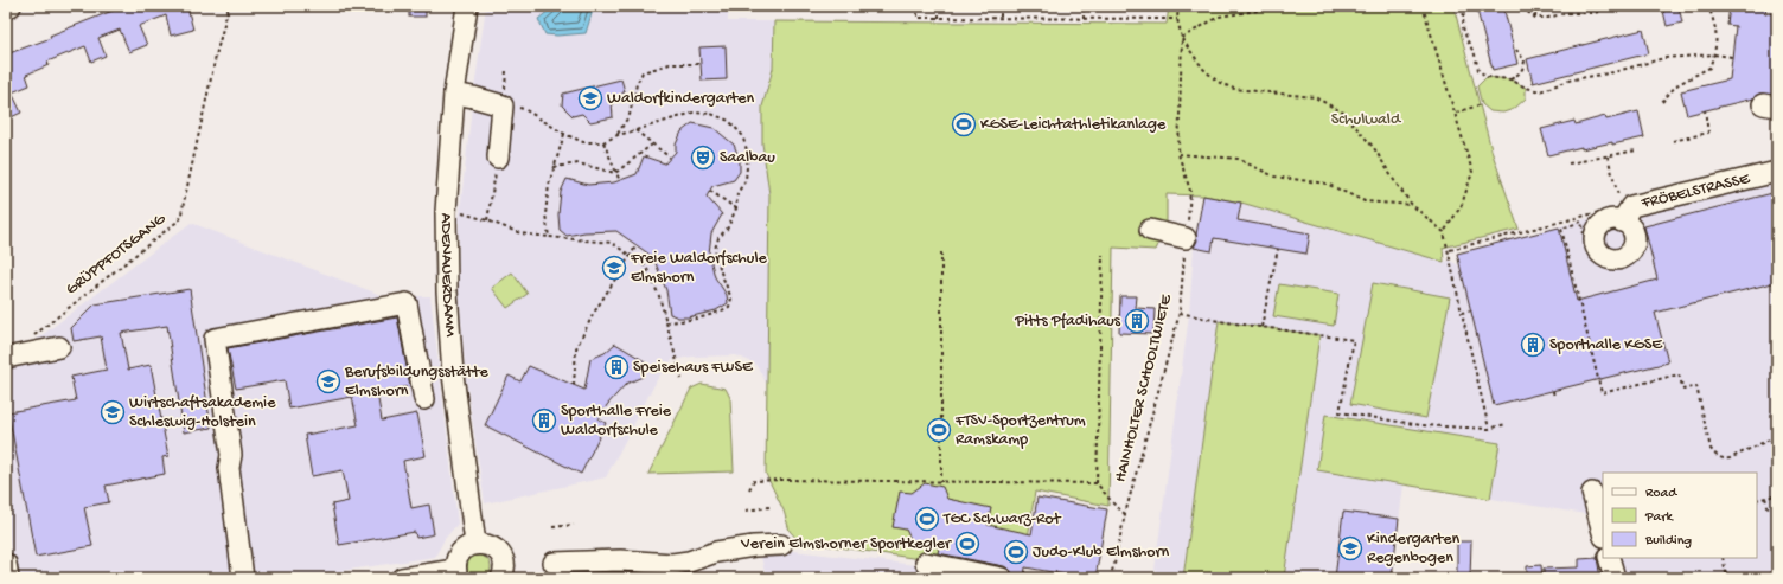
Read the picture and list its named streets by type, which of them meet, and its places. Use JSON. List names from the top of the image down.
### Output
{
  "streets": {
    "street": ["FRÖBELSTRASSE", "ADENAUERDAMM"],
    "path": ["GRÜPPFOTSGANG", "HAINHOLTER SCHOOLTWIETE"]
  },
  "parks": ["Schulwald"],
  "places": {
    "school or university": [
      "Waldorfkindergarten",
      "Freie Waldorfschule Elmshorn",
      "Berufsbildungsstätte Elmshorn",
      "Wirtschaftsakademie Schleswig-Holstein",
      "Kindergarten Regenbogen"
    ],
    "sports": [
      "KGSE-Leichtathletikanlage",
      "FTSV-Sportzentrum Ramskamp",
      "TGC Schwarz-Rot",
      "Verein Elmshorner Sportkegler",
      "Judo-Klub Elmshorn"
    ],
    "theatre": ["Saalbau"],
    "building": [
      "Pitts Pfadihaus",
      "Sporthalle KGSE",
      "Speisehaus FWSE",
      "Sporthalle Freie Waldorfschule"
    ]
  },
  "legend": ["Road", "Park", "Building"]
}
